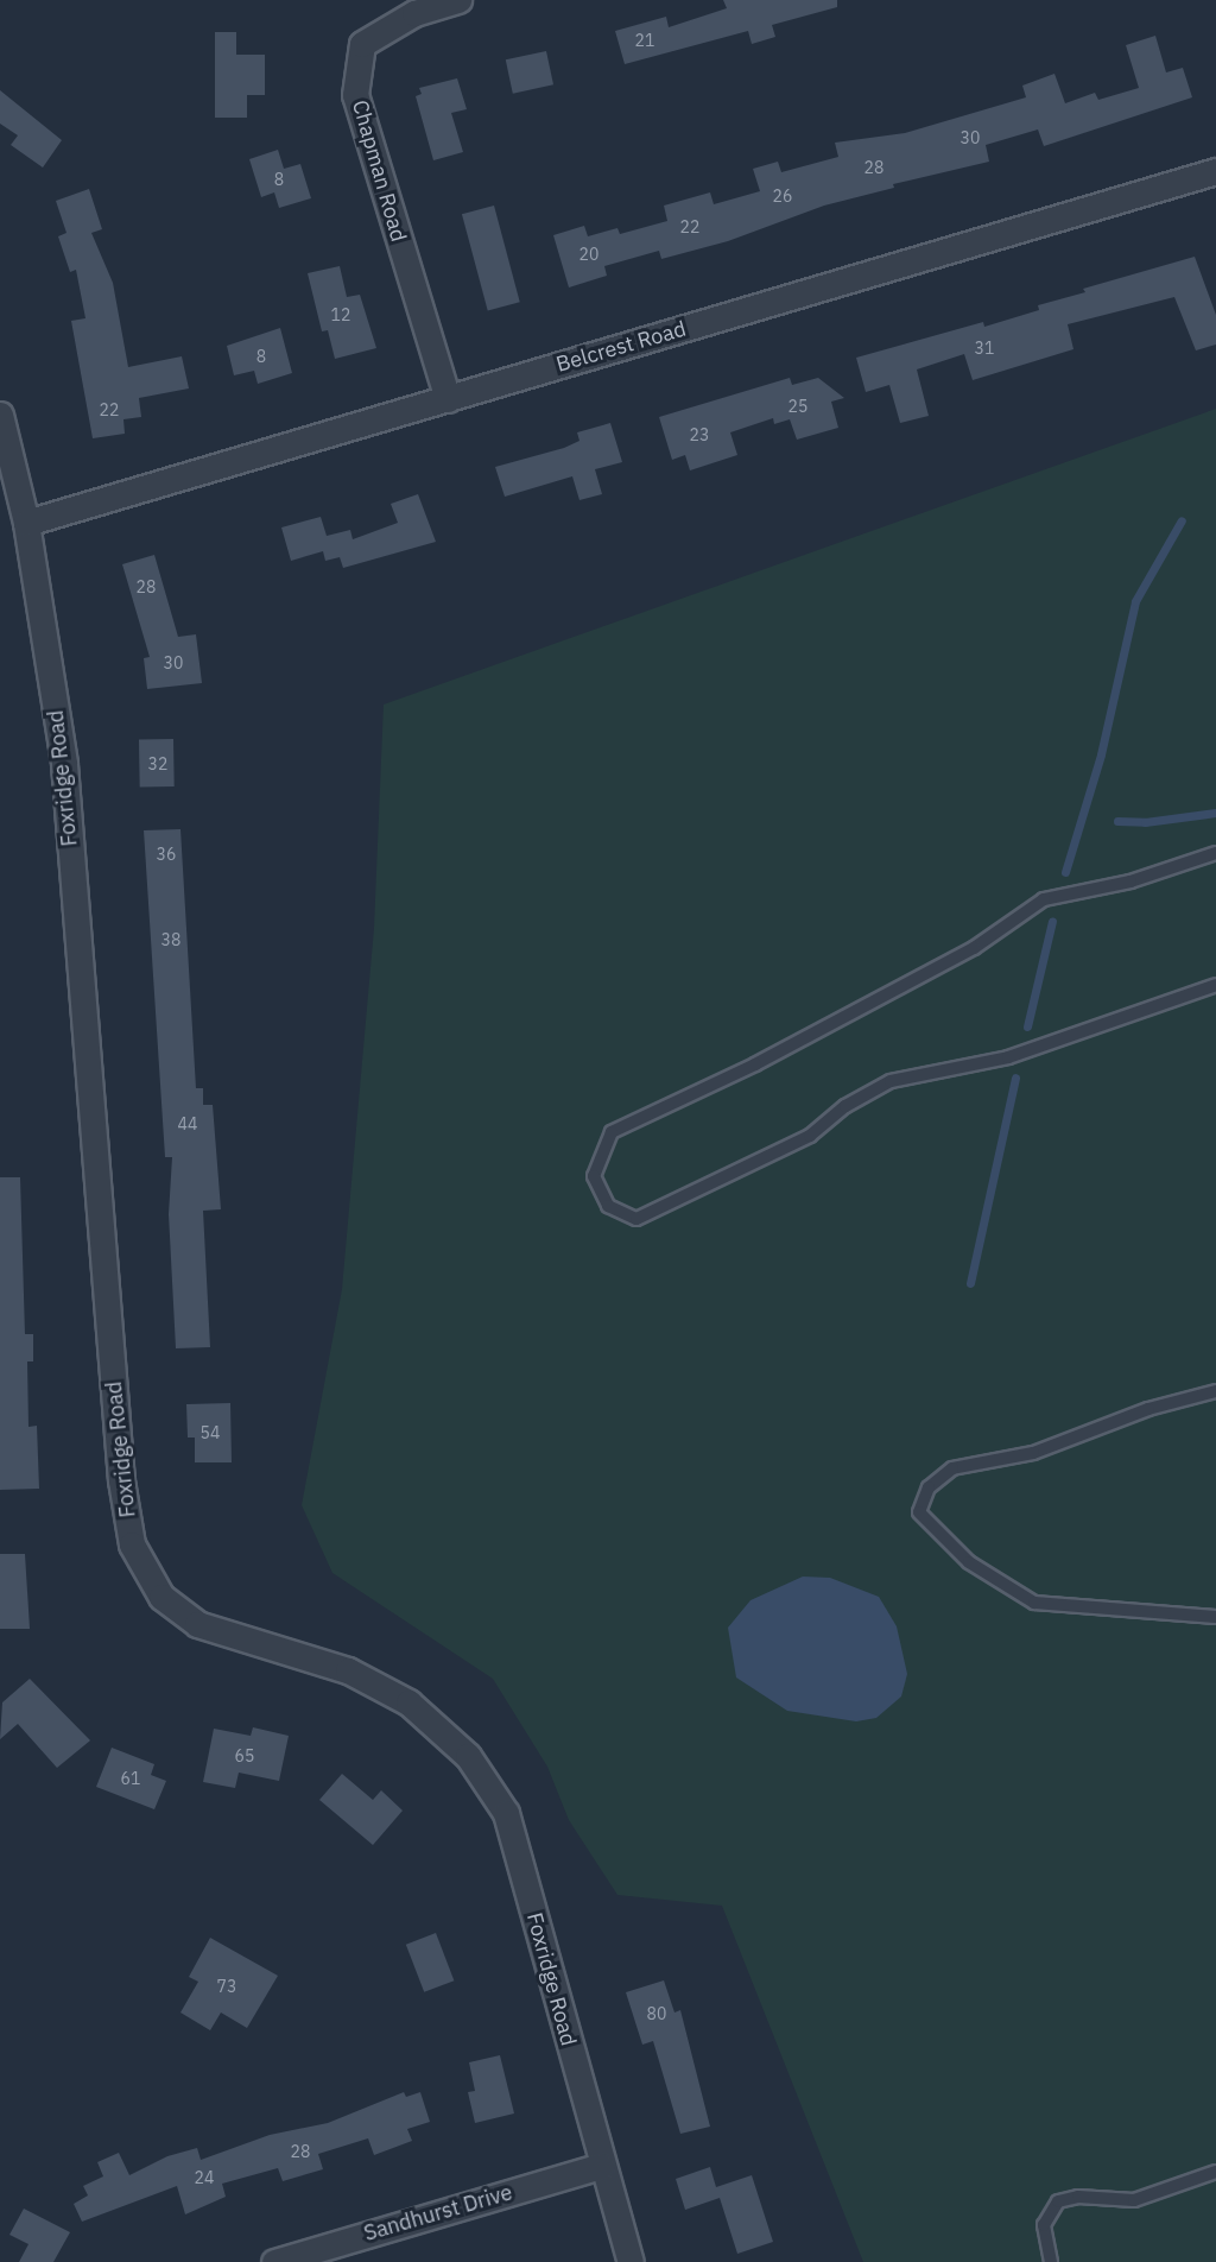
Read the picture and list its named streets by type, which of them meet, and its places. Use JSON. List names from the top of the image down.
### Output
{
  "streets": {
    "street": [
      "Chapman Road",
      "Belcrest Road",
      "Foxridge Road",
      "Sandhurst Drive"
    ]
  },
  "crossings": [
    ["Chapman Road", "Belcrest Road"],
    ["Belcrest Road", "Foxridge Road"],
    ["Foxridge Road", "Sandhurst Drive"]
  ],
  "house_numbers": [
    "21",
    "30",
    "28",
    "8",
    "26",
    "22",
    "20",
    "12",
    "31",
    "8",
    "25",
    "22",
    "23",
    "28",
    "30",
    "32",
    "36",
    "38",
    "44",
    "54",
    "65",
    "61",
    "73",
    "80",
    "28",
    "24"
  ]
}
